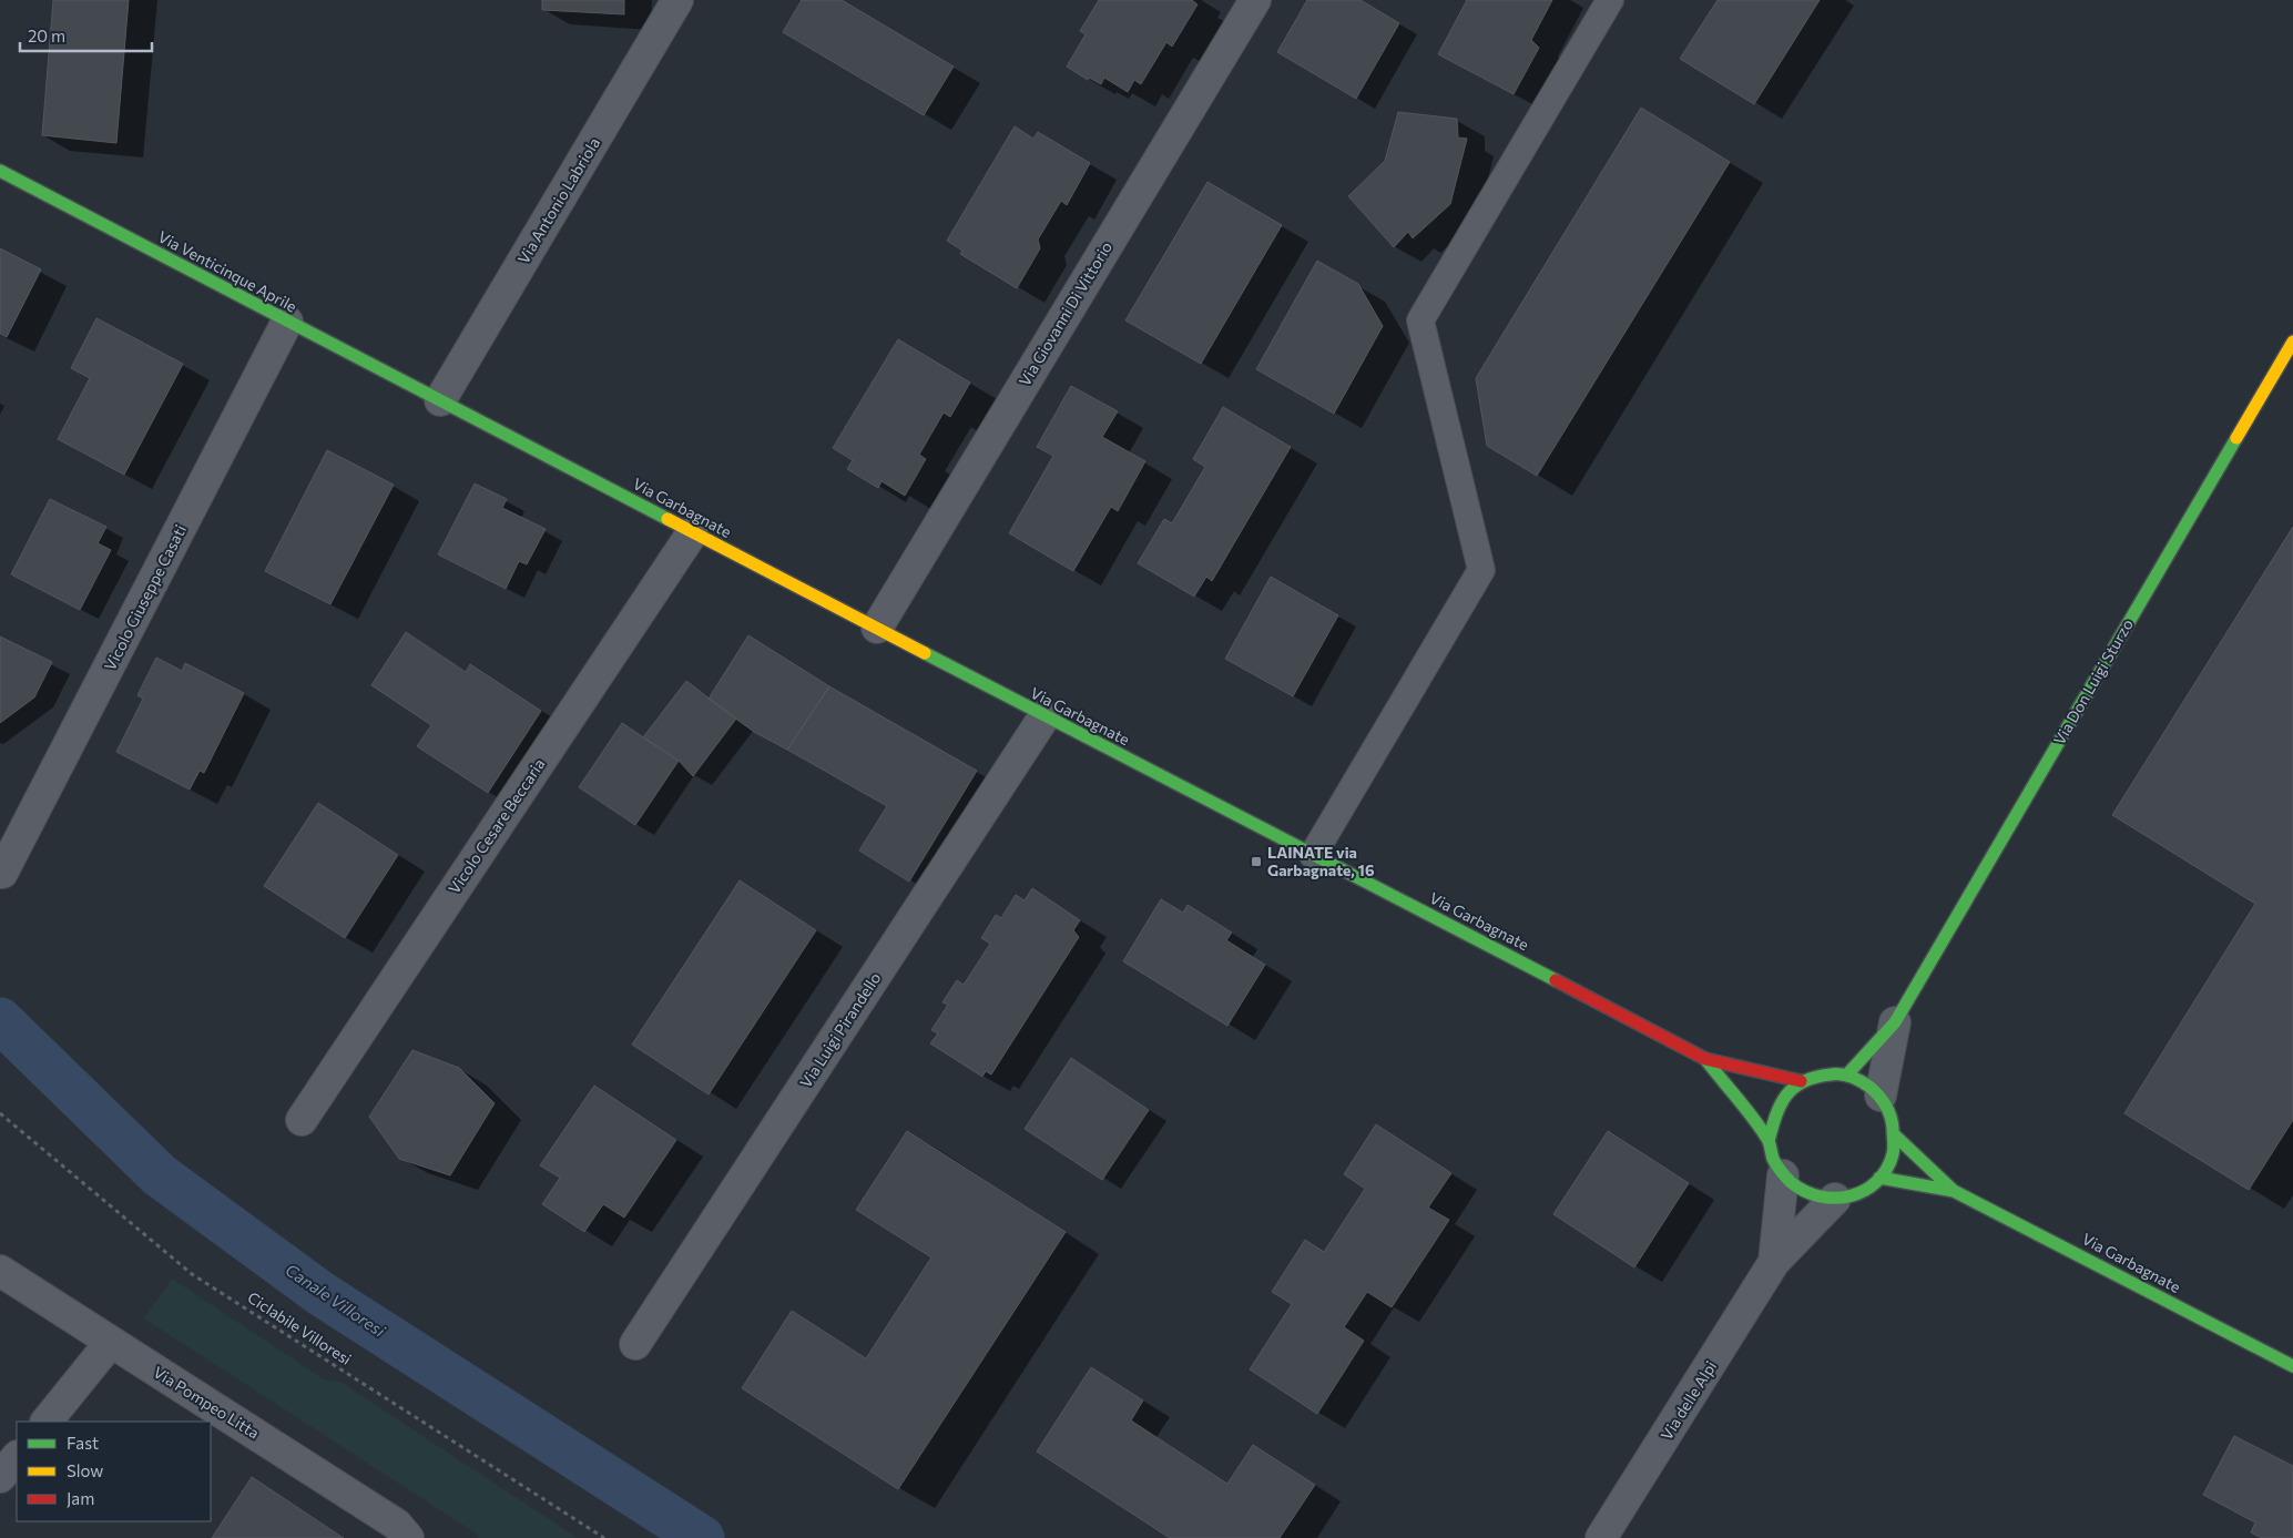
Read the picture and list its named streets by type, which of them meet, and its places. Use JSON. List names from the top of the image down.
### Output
{
  "streets": {
    "street": [
      "Via Antonio Labriola",
      "Via Venticinque Aprile",
      "Via Giovanni Di Vittorio",
      "Via Garbagnate",
      "Vicolo Giuseppe Casati",
      "Via Don Luigi Sturzo",
      "Vicolo Cesare Beccaria",
      "Via Luigi Pirandello",
      "Via delle Alpi",
      "Via Pompeo Litta"
    ],
    "path": ["Ciclabile Villoresi"]
  },
  "crossings": [
    ["Via Antonio Labriola", "Via Venticinque Aprile"],
    ["Via Antonio Labriola", "Via Garbagnate"],
    ["Via Venticinque Aprile", "Via Garbagnate"],
    ["Via Venticinque Aprile", "Vicolo Giuseppe Casati"],
    ["Via Giovanni Di Vittorio", "Via Garbagnate"],
    ["Via Garbagnate", "Via Don Luigi Sturzo"],
    ["Via Garbagnate", "Vicolo Cesare Beccaria"],
    ["Via Garbagnate", "Via Luigi Pirandello"],
    ["Via Garbagnate", "Via delle Alpi"],
    ["Via Don Luigi Sturzo", "Via delle Alpi"]
  ],
  "water": ["Canale Villoresi"],
  "places": {
    "transit": ["LAINATE via Garbagnate, 16"]
  },
  "legend": ["Fast", "Slow", "Jam"],
  "scale_bar": "20 m"
}
